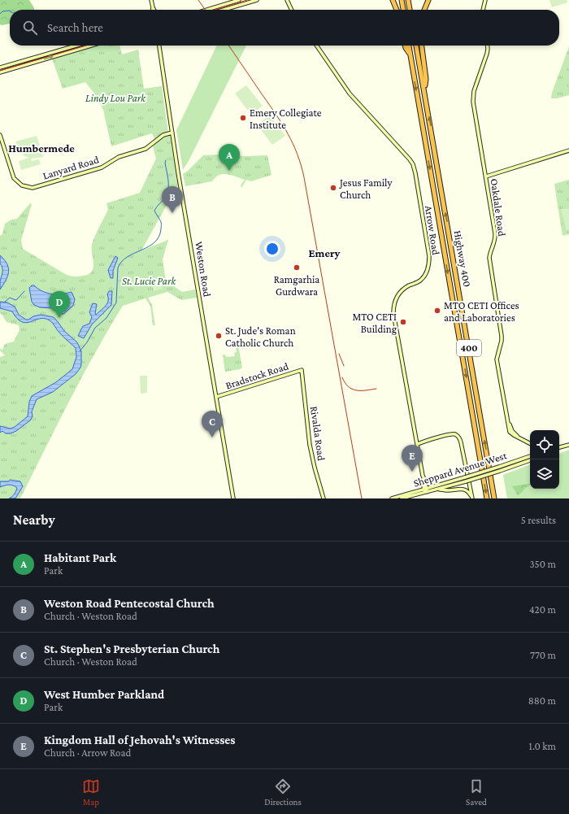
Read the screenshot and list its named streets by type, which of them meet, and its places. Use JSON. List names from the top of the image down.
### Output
{
  "streets": {
    "highway": ["Highway 400", "400"],
    "street": [
      "Lanyard Road",
      "Oakdale Road",
      "Arrow Road",
      "Weston Road",
      "Bradstock Road",
      "Rivalda Road",
      "Sheppard Avenue West"
    ]
  },
  "crossings": [
    ["Lanyard Road", "Weston Road"],
    ["Arrow Road", "Sheppard Avenue West"],
    ["Weston Road", "Bradstock Road"],
    ["Bradstock Road", "Rivalda Road"]
  ],
  "districts": ["Humbermede", "Emery"],
  "parks": ["Lindy Lou Park", "St. Lucie Park"],
  "places": [
    "Emery Collegiate Institute",
    "Jesus Family Church",
    "Ramgarhia Gurdwara",
    "MTO CETI Offices and Laboratories",
    "MTO CETI Building",
    "St. Jude's Roman Catholic Church"
  ],
  "page": {
    "search": "Search here",
    "pins": [
      "A",
      "B",
      "D",
      "C",
      "E"
    ],
    "heading": ["Nearby", "5 results"],
    "list": [
      {
        "mark": "A",
        "name": "Habitant Park",
        "note": "Park",
        "value": "350 m"
      },
      {
        "mark": "B",
        "name": "Weston Road Pentecostal Church",
        "note": "Church · Weston Road",
        "value": "420 m"
      },
      {
        "mark": "C",
        "name": "St. Stephen's Presbyterian Church",
        "note": "Church · Weston Road",
        "value": "770 m"
      },
      {
        "mark": "D",
        "name": "West Humber Parkland",
        "note": "Park",
        "value": "880 m"
      },
      {
        "mark": "E",
        "name": "Kingdom Hall of Jehovah's Witnesses",
        "note": "Church · Arrow Road",
        "value": "1.0 km"
      }
    ],
    "nav": ["Map", "Directions", "Saved"]
  }
}
